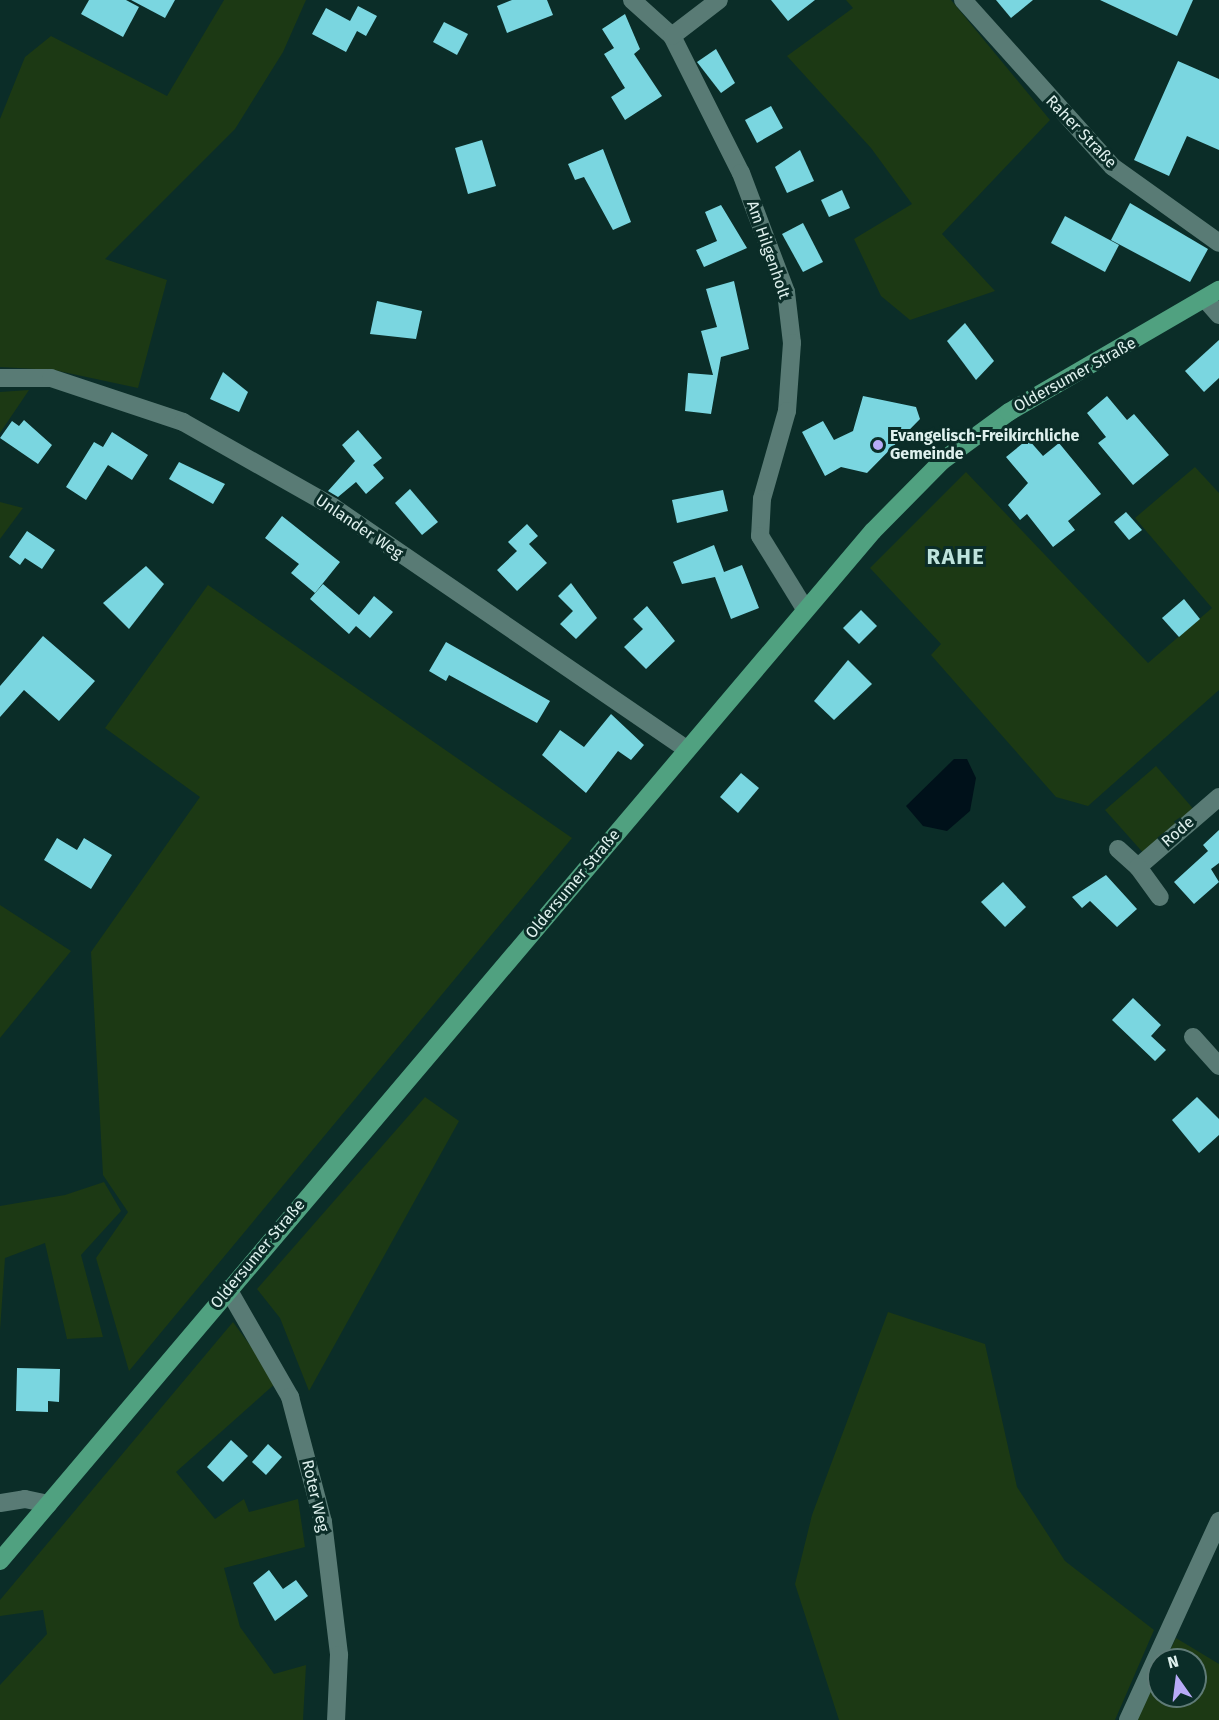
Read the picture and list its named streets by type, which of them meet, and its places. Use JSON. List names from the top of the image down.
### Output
{
  "streets": {
    "main road": ["Oldersumer Straße"],
    "street": [
      "Raher Straße",
      "Am Hilgenholt",
      "Unlander Weg",
      "Rode",
      "Roter Weg"
    ]
  },
  "crossings": [
    ["Am Hilgenholt", "Oldersumer Straße"],
    ["Oldersumer Straße", "Unlander Weg"],
    ["Oldersumer Straße", "Roter Weg"]
  ],
  "districts": ["RAHE"],
  "places": ["Evangelisch-Freikirchliche Gemeinde"],
  "north": "top"
}
